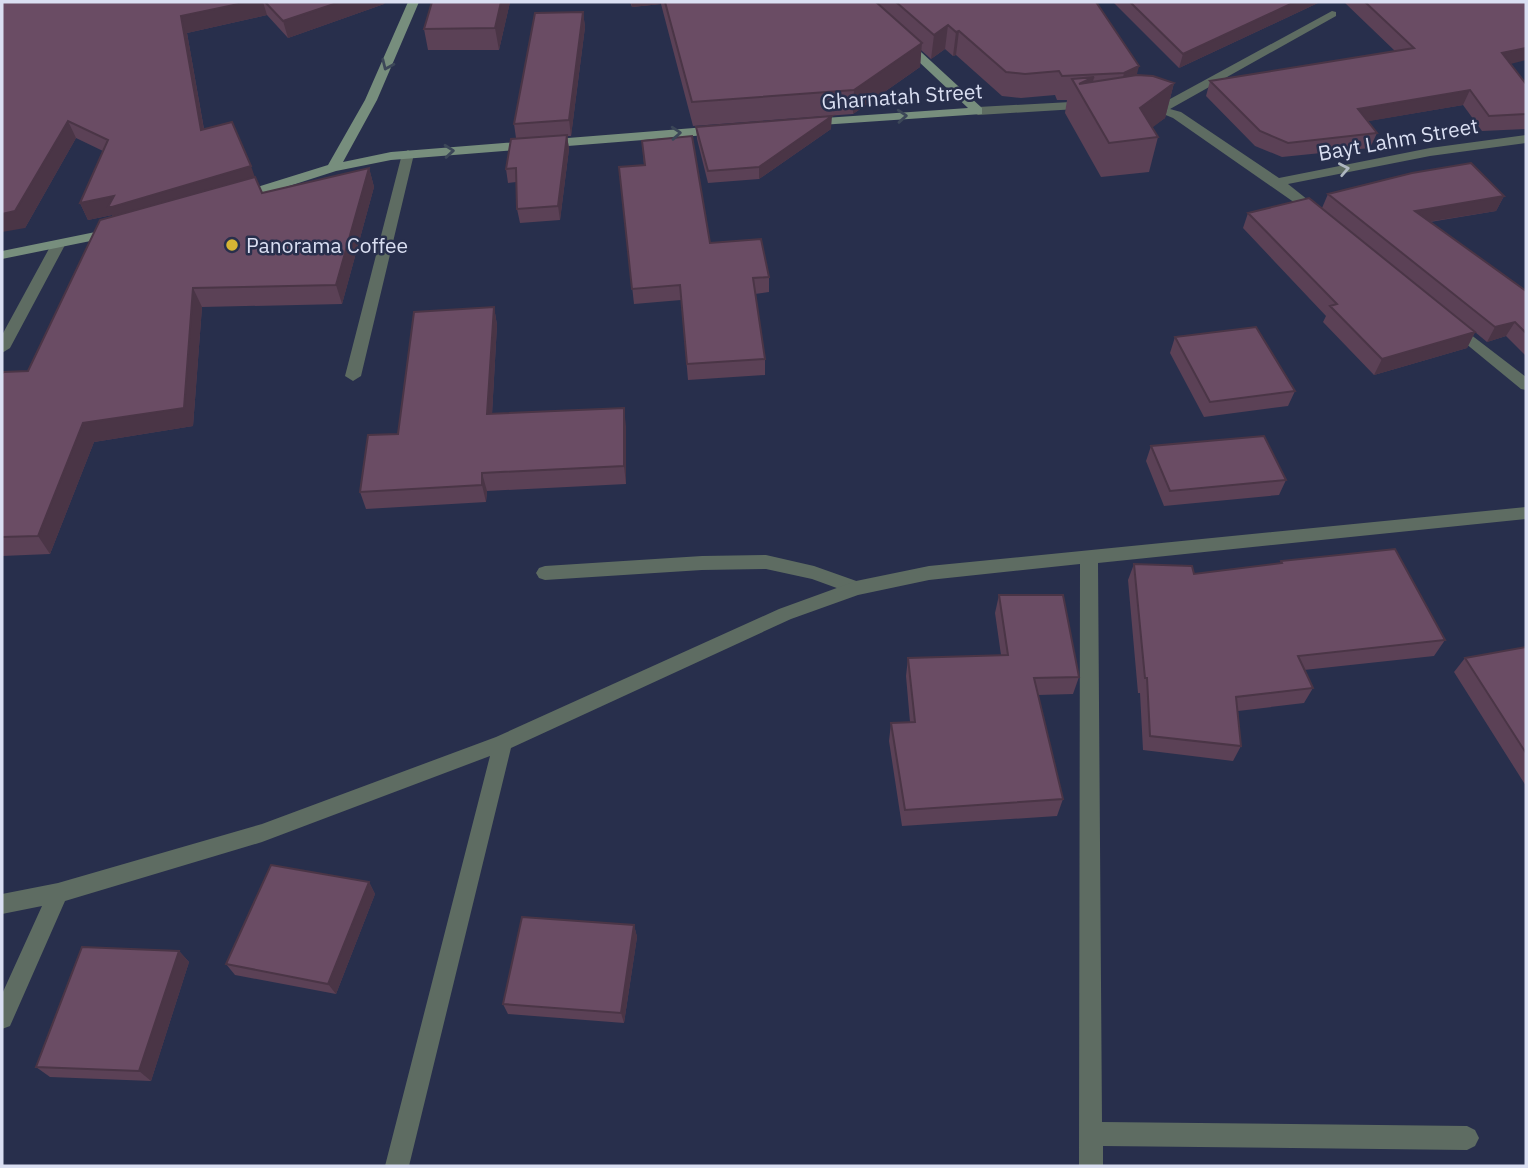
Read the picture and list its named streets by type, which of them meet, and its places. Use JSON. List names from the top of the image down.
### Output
{
  "streets": {
    "street": ["Gharnatah Street", "Bayt Lahm Street"]
  },
  "one_way": ["Gharnatah Street"],
  "places": ["Panorama Coffee"]
}
